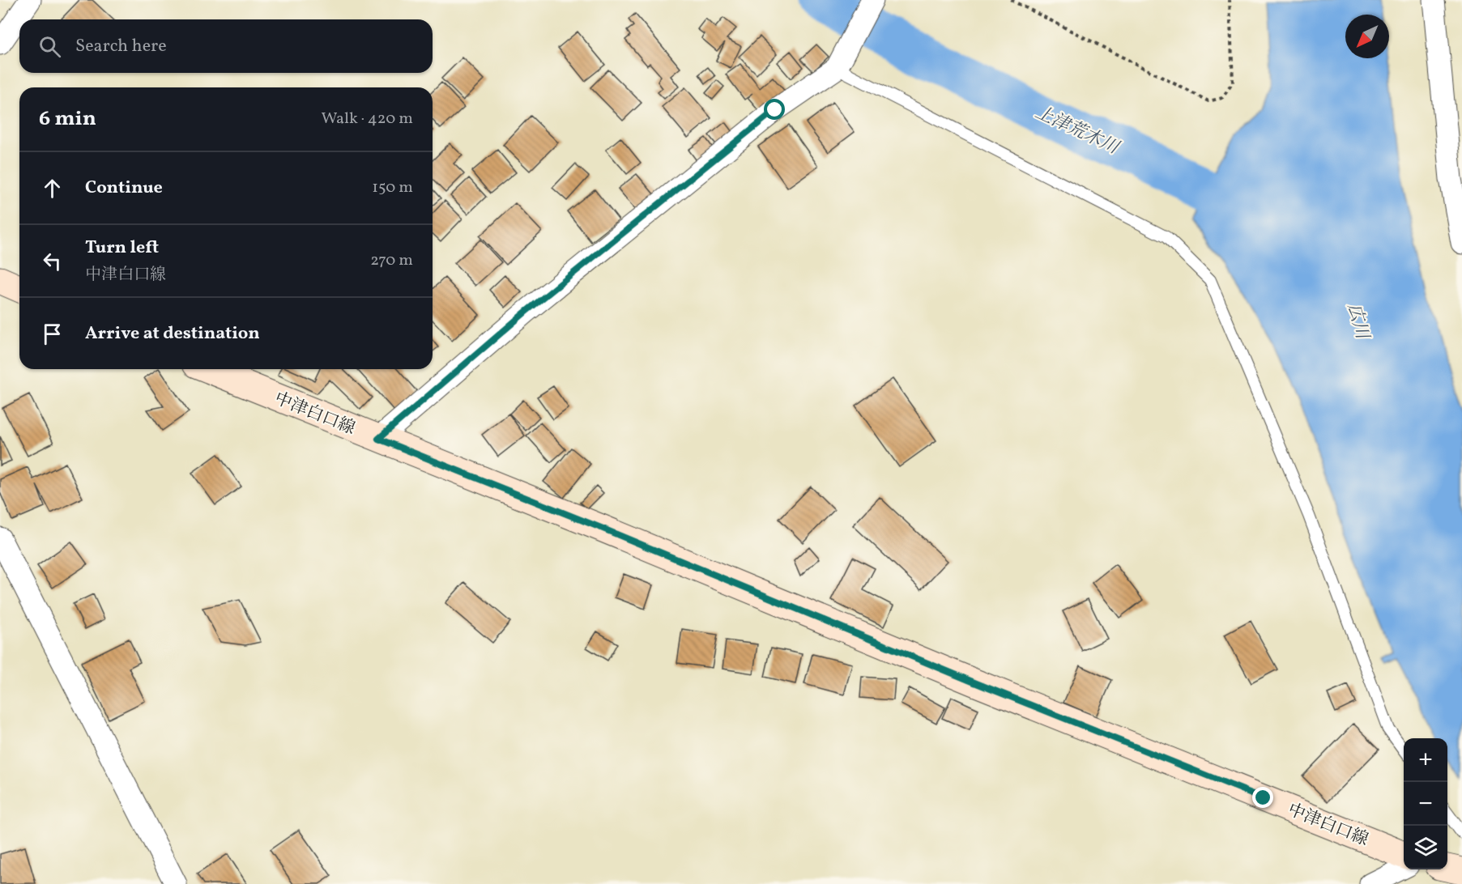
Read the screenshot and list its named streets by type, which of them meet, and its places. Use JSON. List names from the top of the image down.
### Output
{
  "streets": {
    "main road": ["中津白口線"]
  },
  "water": ["上津荒木川", "広川"],
  "north": "bottom left",
  "page": {
    "search": "Search here",
    "heading": ["6 min", "Walk · 420 m"],
    "list": [
      ["Continue", "150 m"],
      ["Turn left", "中津白口線", "270 m"],
      "Arrive at destination"
    ],
    "map_buttons": ["+", "−"]
  }
}
